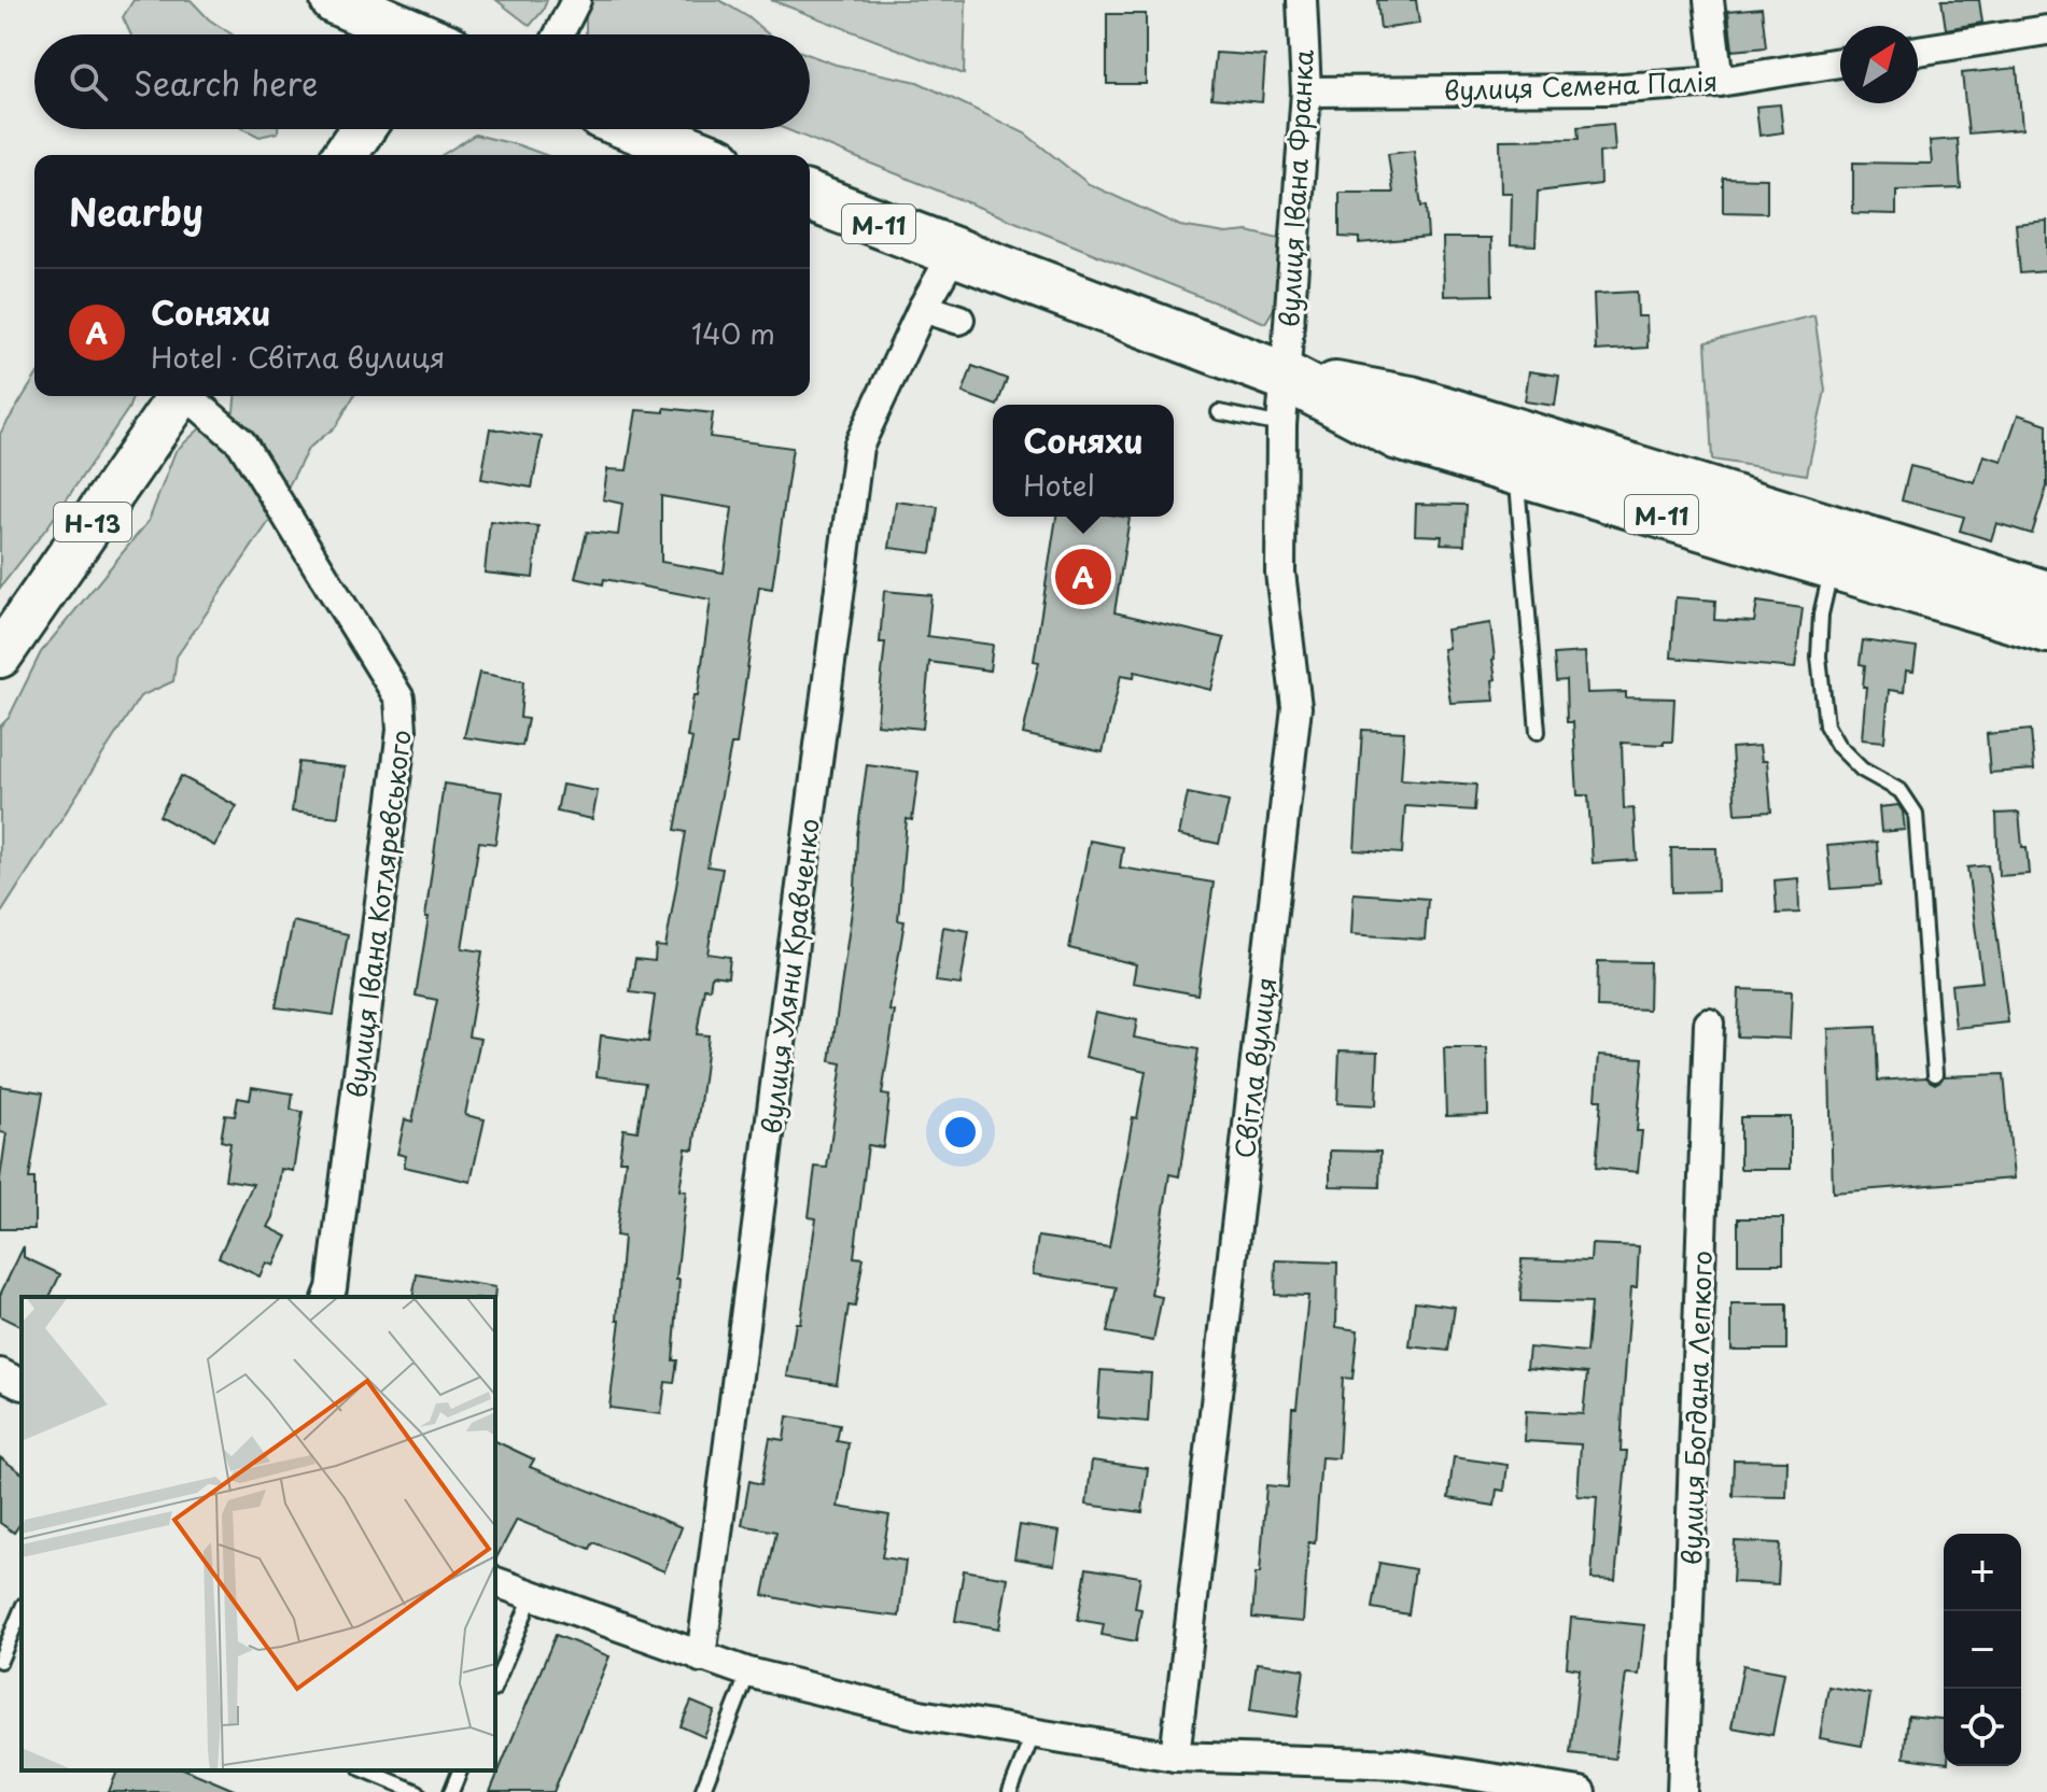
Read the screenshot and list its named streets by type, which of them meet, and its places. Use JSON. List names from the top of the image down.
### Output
{
  "streets": {
    "highway": ["М-11"],
    "main road": ["Н-13"],
    "street": [
      "вулиця Семена Палія",
      "вулиця Івана Франка",
      "вулиця Івана Котляревського",
      "вулиця Уляни Кравченко",
      "Світла вулиця",
      "вулиця Богдана Лепкого"
    ]
  },
  "crossings": [
    ["вулиця Семена Палія", "вулиця Івана Франка"],
    ["вулиця Івана Франка", "М-11"],
    ["вулиця Івана Франка", "Світла вулиця"],
    ["М-11", "вулиця Уляни Кравченко"],
    ["М-11", "Світла вулиця"]
  ],
  "north": "top right",
  "page": {
    "search": "Search here",
    "heading": "Nearby",
    "list": [
      {
        "mark": "A",
        "name": "Соняхи",
        "note": "Hotel · Світла вулиця",
        "value": "140 m"
      }
    ],
    "popup": ["Соняхи", "Hotel"],
    "pins": "A",
    "map_buttons": ["+", "−"]
  }
}
